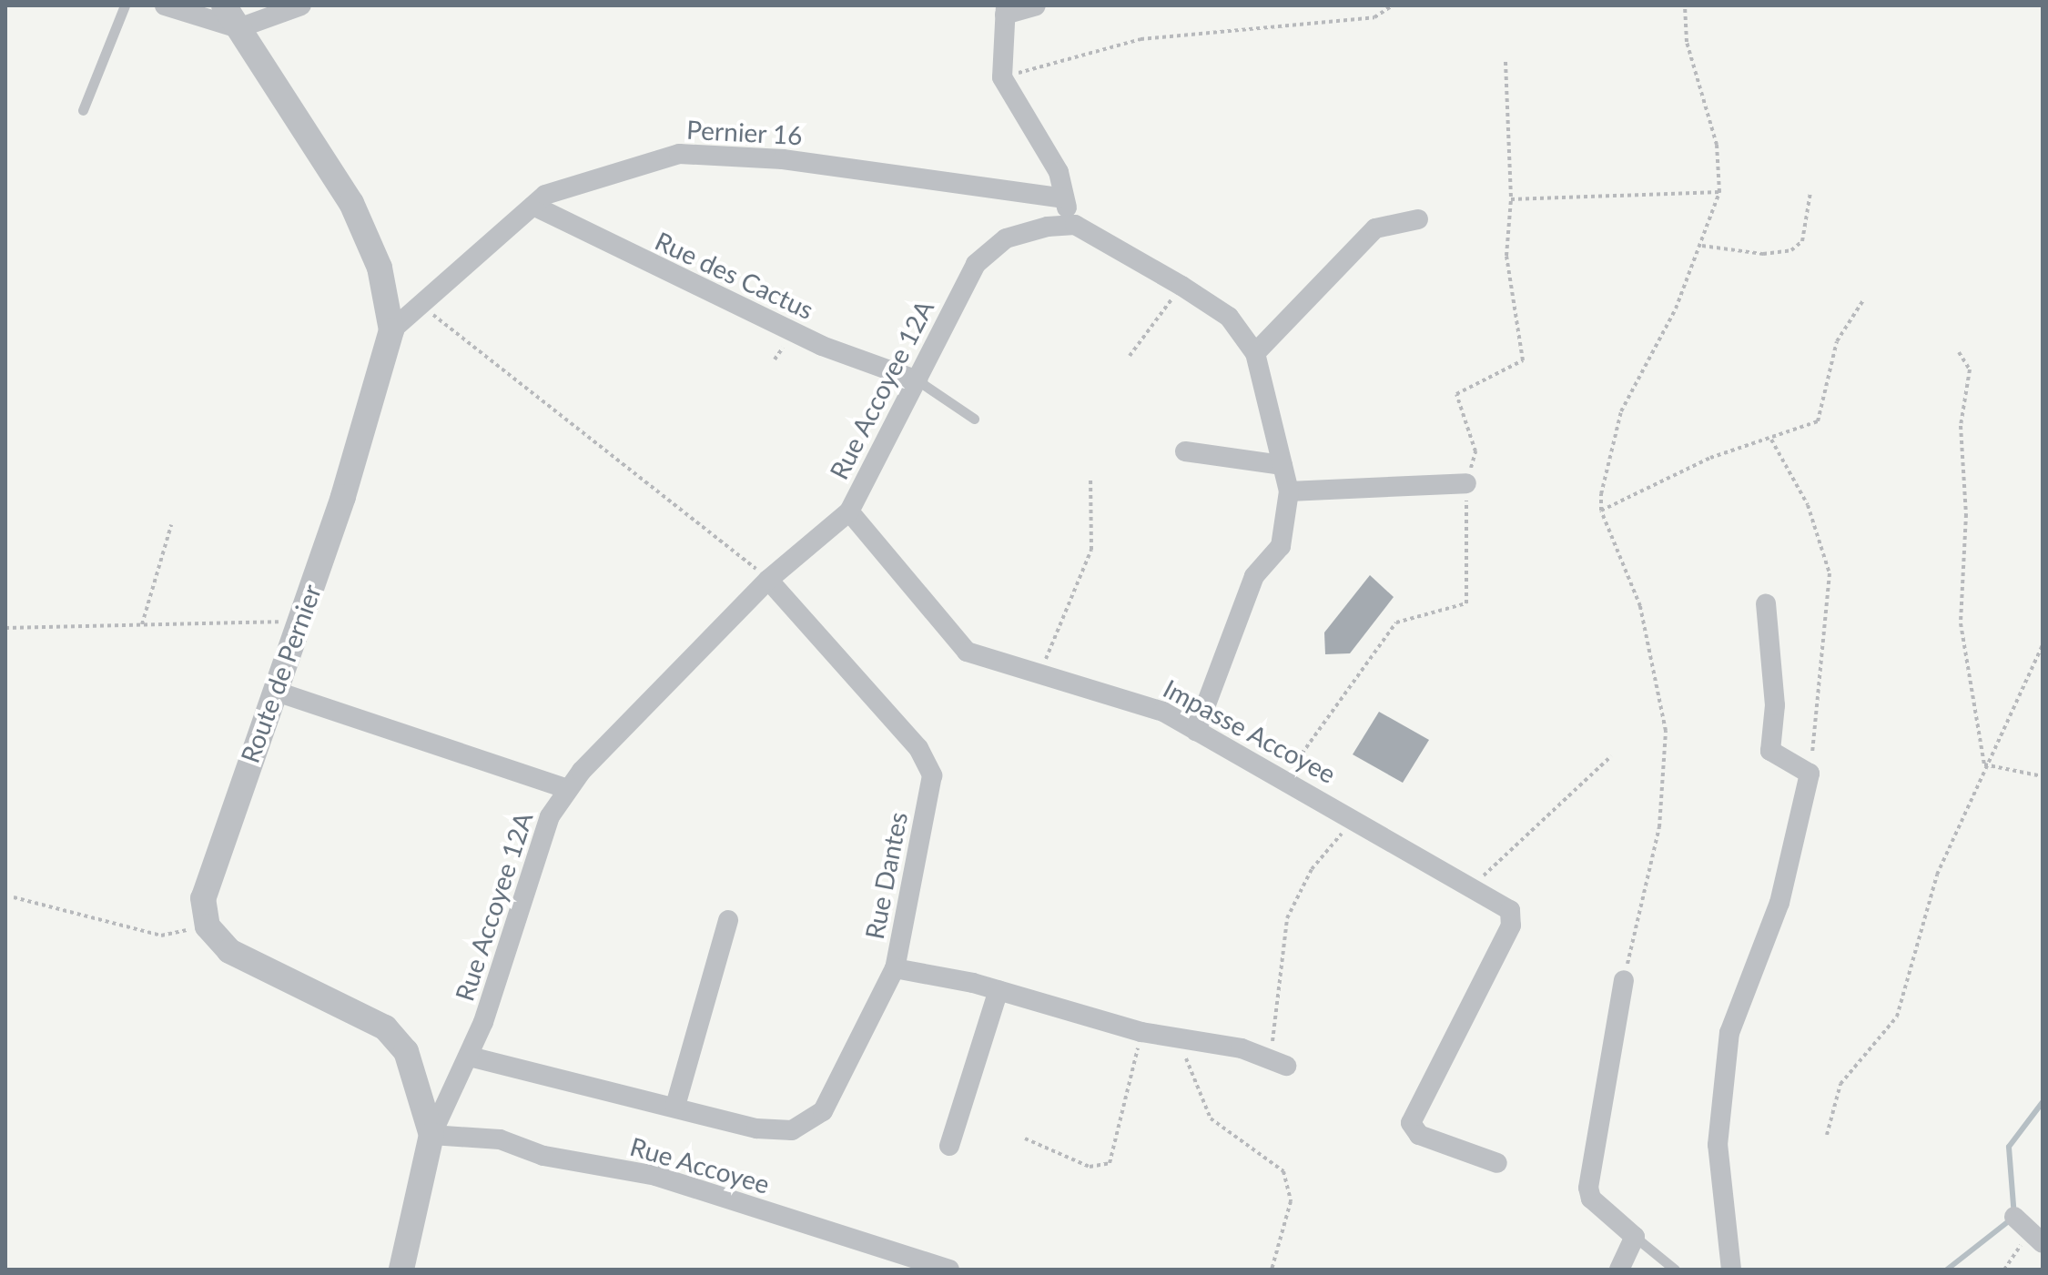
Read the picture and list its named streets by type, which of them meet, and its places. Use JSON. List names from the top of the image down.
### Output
{
  "streets": {
    "street": [
      "Pernier 16",
      "Rue des Cactus",
      "Rue Accoyee 12A",
      "Route de Pernier",
      "Impasse Accoyee",
      "Rue Dantes",
      "Rue Accoyee"
    ]
  },
  "crossings": [
    ["Pernier 16", "Rue des Cactus"],
    ["Pernier 16", "Route de Pernier"],
    ["Rue des Cactus", "Rue Accoyee 12A"],
    ["Rue Accoyee 12A", "Impasse Accoyee"],
    ["Rue Accoyee 12A", "Rue Dantes"],
    ["Rue Accoyee 12A", "Rue Accoyee"]
  ]
}
